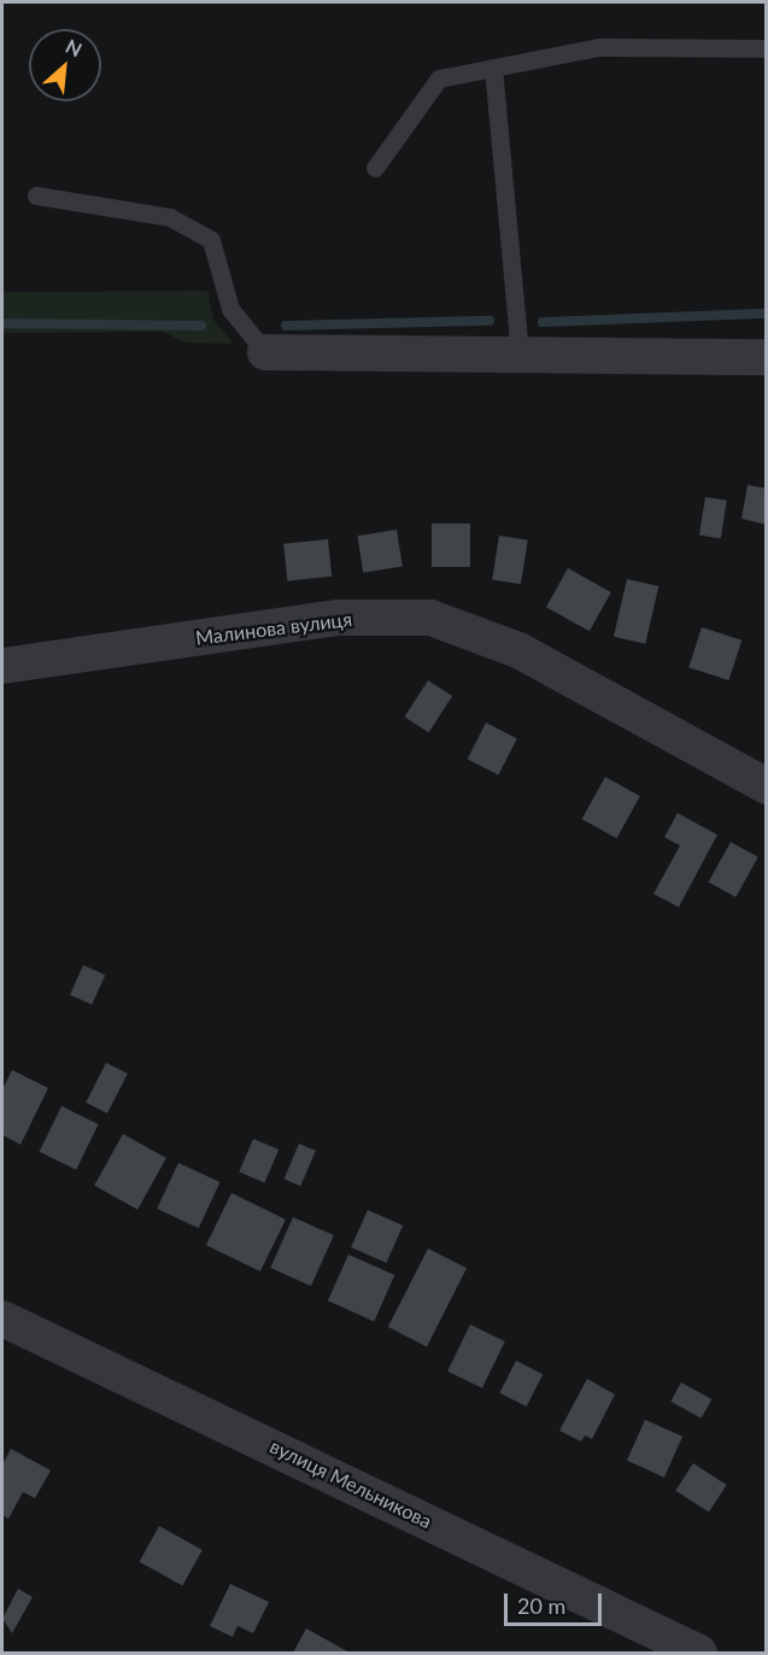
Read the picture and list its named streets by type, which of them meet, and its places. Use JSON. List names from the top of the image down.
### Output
{
  "streets": {
    "street": ["Малинова вулиця", "вулиця Мельникова"]
  },
  "scale_bar": "20 m",
  "north": "top right"
}
